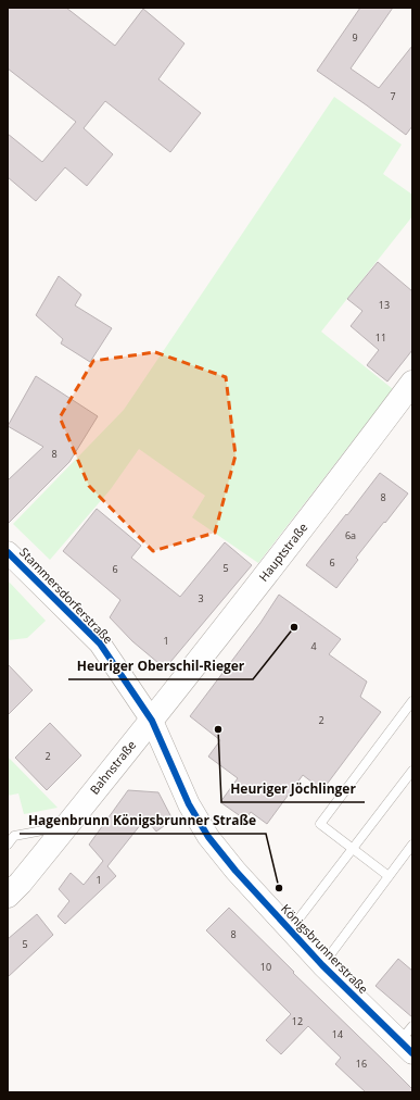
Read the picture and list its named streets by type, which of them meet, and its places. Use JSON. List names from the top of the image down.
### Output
{
  "streets": {
    "main road": ["Hauptstraße", "Bahnstraße"],
    "street": ["Stammersdorferstraße", "Königsbrunnerstraße"]
  },
  "crossings": [
    ["Hauptstraße", "Stammersdorferstraße"],
    ["Hauptstraße", "Bahnstraße"],
    ["Hauptstraße", "Königsbrunnerstraße"],
    ["Stammersdorferstraße", "Bahnstraße"],
    ["Stammersdorferstraße", "Königsbrunnerstraße"],
    ["Bahnstraße", "Königsbrunnerstraße"]
  ],
  "places": ["Heuriger Oberschil-Rieger", "Heuriger Jöchlinger", "Hagenbrunn Königsbrunner Straße"],
  "house_numbers": [
    "9",
    "7",
    "13",
    "11",
    "8",
    "8",
    "6a",
    "6",
    "5",
    "6",
    "3",
    "1",
    "4",
    "2",
    "2",
    "1",
    "8",
    "5",
    "10",
    "12",
    "14",
    "16"
  ]
}
